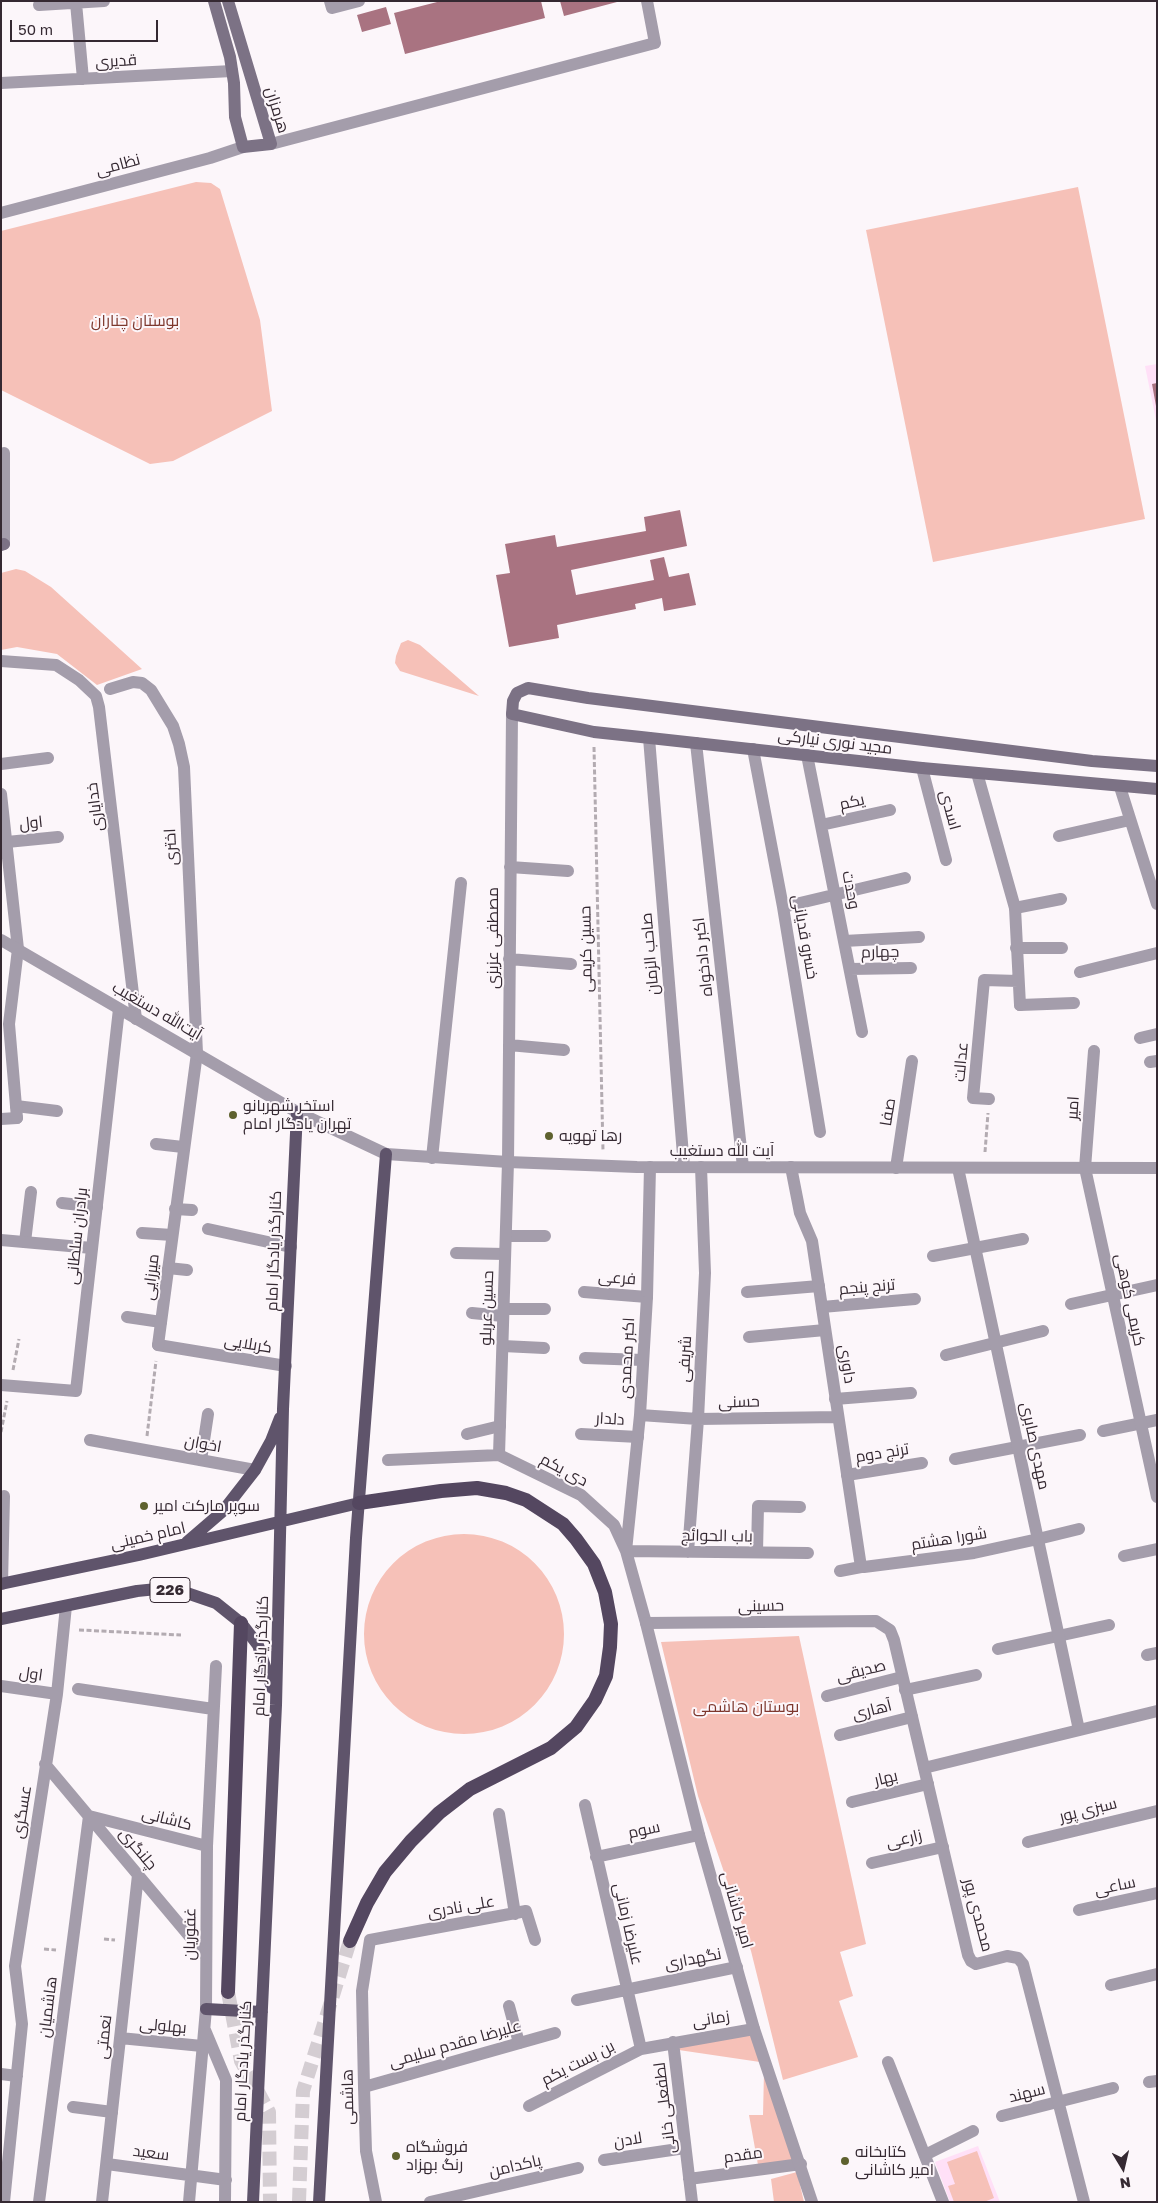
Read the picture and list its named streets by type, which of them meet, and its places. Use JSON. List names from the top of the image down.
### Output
{
  "streets": {
    "main road": [
      "هرمزان",
      "مجید نوری نیارکی",
      "کنارگذر یادگار امام",
      "امام خمینی",
      "226"
    ],
    "street": [
      "قدیری",
      "نظامی",
      "یکم",
      "خدایاری",
      "اسدی",
      "اول",
      "اختری",
      "وحدت",
      "خسرو قدیانی",
      "مصطفی عزیزی",
      "چهارم",
      "صاحب الزمان",
      "اکبر دادخواه",
      "آیت‌الله دستغیب",
      "عدالت",
      "امیر",
      "صفا",
      "آیت الله دستغیب",
      "برادران سلطانی",
      "میرزایی",
      "فرعی",
      "ترنج پنجم",
      "کریمی کوهی",
      "حسین عربلو",
      "کربلایی",
      "اکبر محمدی",
      "شریفی",
      "داوری",
      "حسنی",
      "دلدار",
      "اخوان",
      "مهدی صابری",
      "ترنج دوم",
      "دی یکم",
      "باب الحوائج",
      "شورا هشتم",
      "حسینی",
      "صدیقی",
      "آهاری",
      "بهار",
      "سبزی پور",
      "عسگری",
      "کاشانی",
      "سوم",
      "زارعی",
      "چلنگری",
      "ساعی",
      "علی نادری",
      "امیر کاشانی",
      "محمدی پور",
      "علیرضا زمانی",
      "غفوریان",
      "نگهداری",
      "هاشمیان",
      "زمانی",
      "بهلولی",
      "نعمتی",
      "علیرضا مقدم سلیمی",
      "بن بست یکم",
      "سهند",
      "هاشمی",
      "لطفعلی خانی",
      "لادن",
      "سعید",
      "مقدم",
      "پاکدامن"
    ],
    "path": ["حسین کریمی"]
  },
  "crossings": [
    ["هرمزان", "نظامی"],
    ["مجید نوری نیارکی", "اسدی"],
    ["مجید نوری نیارکی", "وحدت"],
    ["مجید نوری نیارکی", "خسرو قدیانی"],
    ["مجید نوری نیارکی", "مصطفی عزیزی"],
    ["مجید نوری نیارکی", "حسین کریمی"],
    ["مجید نوری نیارکی", "صاحب الزمان"],
    ["مجید نوری نیارکی", "اکبر دادخواه"],
    ["یکم", "وحدت"],
    ["خدایاری", "آیت‌الله دستغیب"],
    ["اول", "عسگری"],
    ["اختری", "آیت‌الله دستغیب"],
    ["اختری", "میرزایی"],
    ["وحدت", "چهارم"],
    ["مصطفی عزیزی", "آیت الله دستغیب"],
    ["مصطفی عزیزی", "حسین عربلو"],
    ["حسین کریمی", "آیت الله دستغیب"],
    ["صاحب الزمان", "آیت الله دستغیب"],
    ["اکبر دادخواه", "آیت الله دستغیب"],
    ["آیت‌الله دستغیب", "آیت الله دستغیب"],
    ["آیت‌الله دستغیب", "برادران سلطانی"],
    ["آیت‌الله دستغیب", "کنارگذر یادگار امام"],
    ["آیت‌الله دستغیب", "میرزایی"],
    ["امیر", "آیت الله دستغیب"],
    ["امیر", "کریمی کوهی"],
    ["صفا", "آیت الله دستغیب"],
    ["آیت الله دستغیب", "کنارگذر یادگار امام"],
    ["آیت الله دستغیب", "کریمی کوهی"],
    ["آیت الله دستغیب", "حسین عربلو"],
    ["آیت الله دستغیب", "اکبر محمدی"],
    ["آیت الله دستغیب", "شریفی"],
    ["آیت الله دستغیب", "داوری"],
    ["آیت الله دستغیب", "مهدی صابری"],
    ["کنارگذر یادگار امام", "کربلایی"],
    ["کنارگذر یادگار امام", "امام خمینی"],
    ["کنارگذر یادگار امام", "226"],
    ["میرزایی", "کربلایی"],
    ["فرعی", "اکبر محمدی"],
    ["ترنج پنجم", "داوری"],
    ["حسین عربلو", "دی یکم"],
    ["اکبر محمدی", "حسنی"],
    ["اکبر محمدی", "دلدار"],
    ["اکبر محمدی", "دی یکم"],
    ["اکبر محمدی", "باب الحوائج"],
    ["شریفی", "حسنی"],
    ["شریفی", "باب الحوائج"],
    ["داوری", "حسنی"],
    ["داوری", "ترنج دوم"],
    ["داوری", "شورا هشتم"],
    ["مهدی صابری", "شورا هشتم"],
    ["دی یکم", "باب الحوائج"],
    ["دی یکم", "حسینی"],
    ["دی یکم", "امیر کاشانی"],
    ["226", "عسگری"],
    ["حسینی", "امیر کاشانی"],
    ["حسینی", "محمدی پور"],
    ["صدیقی", "محمدی پور"],
    ["آهاری", "محمدی پور"],
    ["بهار", "محمدی پور"],
    ["عسگری", "چلنگری"],
    ["کاشانی", "چلنگری"],
    ["کاشانی", "غفوریان"],
    ["کاشانی", "هاشمیان"],
    ["سوم", "امیر کاشانی"],
    ["سوم", "علیرضا زمانی"],
    ["زارعی", "محمدی پور"],
    ["چلنگری", "غفوریان"],
    ["چلنگری", "هاشمیان"],
    ["چلنگری", "نعمتی"],
    ["علی نادری", "هاشمی"],
    ["امیر کاشانی", "نگهداری"],
    ["امیر کاشانی", "زمانی"],
    ["امیر کاشانی", "مقدم"],
    ["محمدی پور", "سهند"],
    ["علیرضا زمانی", "نگهداری"],
    ["علیرضا زمانی", "بن بست یکم"],
    ["علیرضا زمانی", "لطفعلی خانی"],
    ["غفوریان", "بهلولی"],
    ["غفوریان", "سعید"],
    ["زمانی", "لطفعلی خانی"],
    ["بهلولی", "نعمتی"],
    ["نعمتی", "سعید"],
    ["علیرضا مقدم سلیمی", "هاشمی"],
    ["بن بست یکم", "لطفعلی خانی"],
    ["لطفعلی خانی", "لادن"],
    ["لطفعلی خانی", "مقدم"]
  ],
  "parks": ["بوستان چناران", "بوستان هاشمی"],
  "places": [
    "استخر شهربانو تهران یادگار امام",
    "رها تهویه",
    "سوپر مارکت امیر",
    "فروشگاه رنگ بهزاد",
    "کتابخانه امیر کاشانی"
  ],
  "scale_bar": "50 m",
  "north": "bottom"
}
